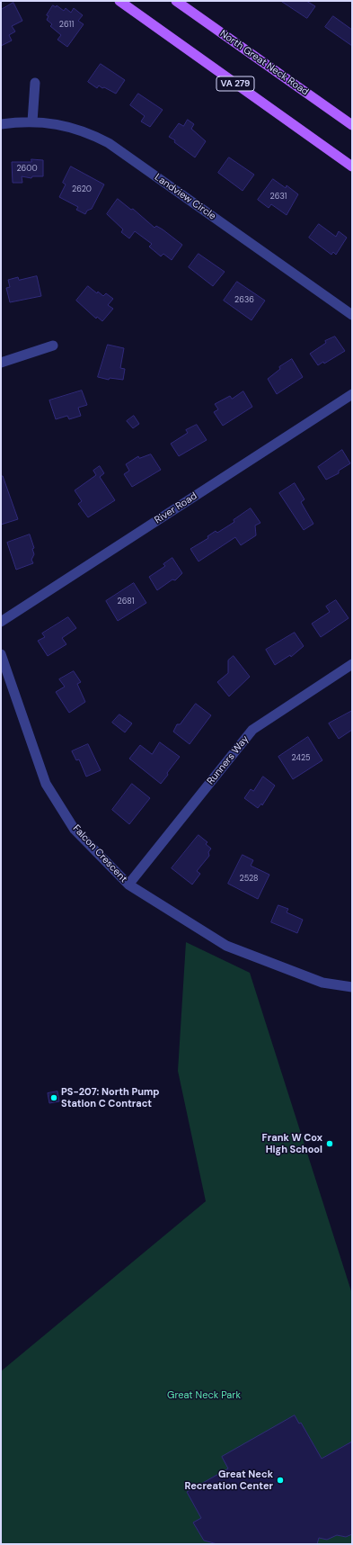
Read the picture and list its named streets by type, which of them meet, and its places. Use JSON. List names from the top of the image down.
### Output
{
  "streets": {
    "main road": ["North Great Neck Road", "VA 279"],
    "street": [
      "Landview Circle",
      "River Road",
      "Runners Way",
      "Falcon Crescent"
    ]
  },
  "crossings": [
    ["Runners Way", "Falcon Crescent"]
  ],
  "parks": ["Great Neck Park"],
  "places": ["PS-207: North Pump Station C Contract", "Frank W Cox High School", "Great Neck Recreation Center"],
  "house_numbers": [
    "2611",
    "2600",
    "2620",
    "2631",
    "2636",
    "2681",
    "2425",
    "2528"
  ]
}
